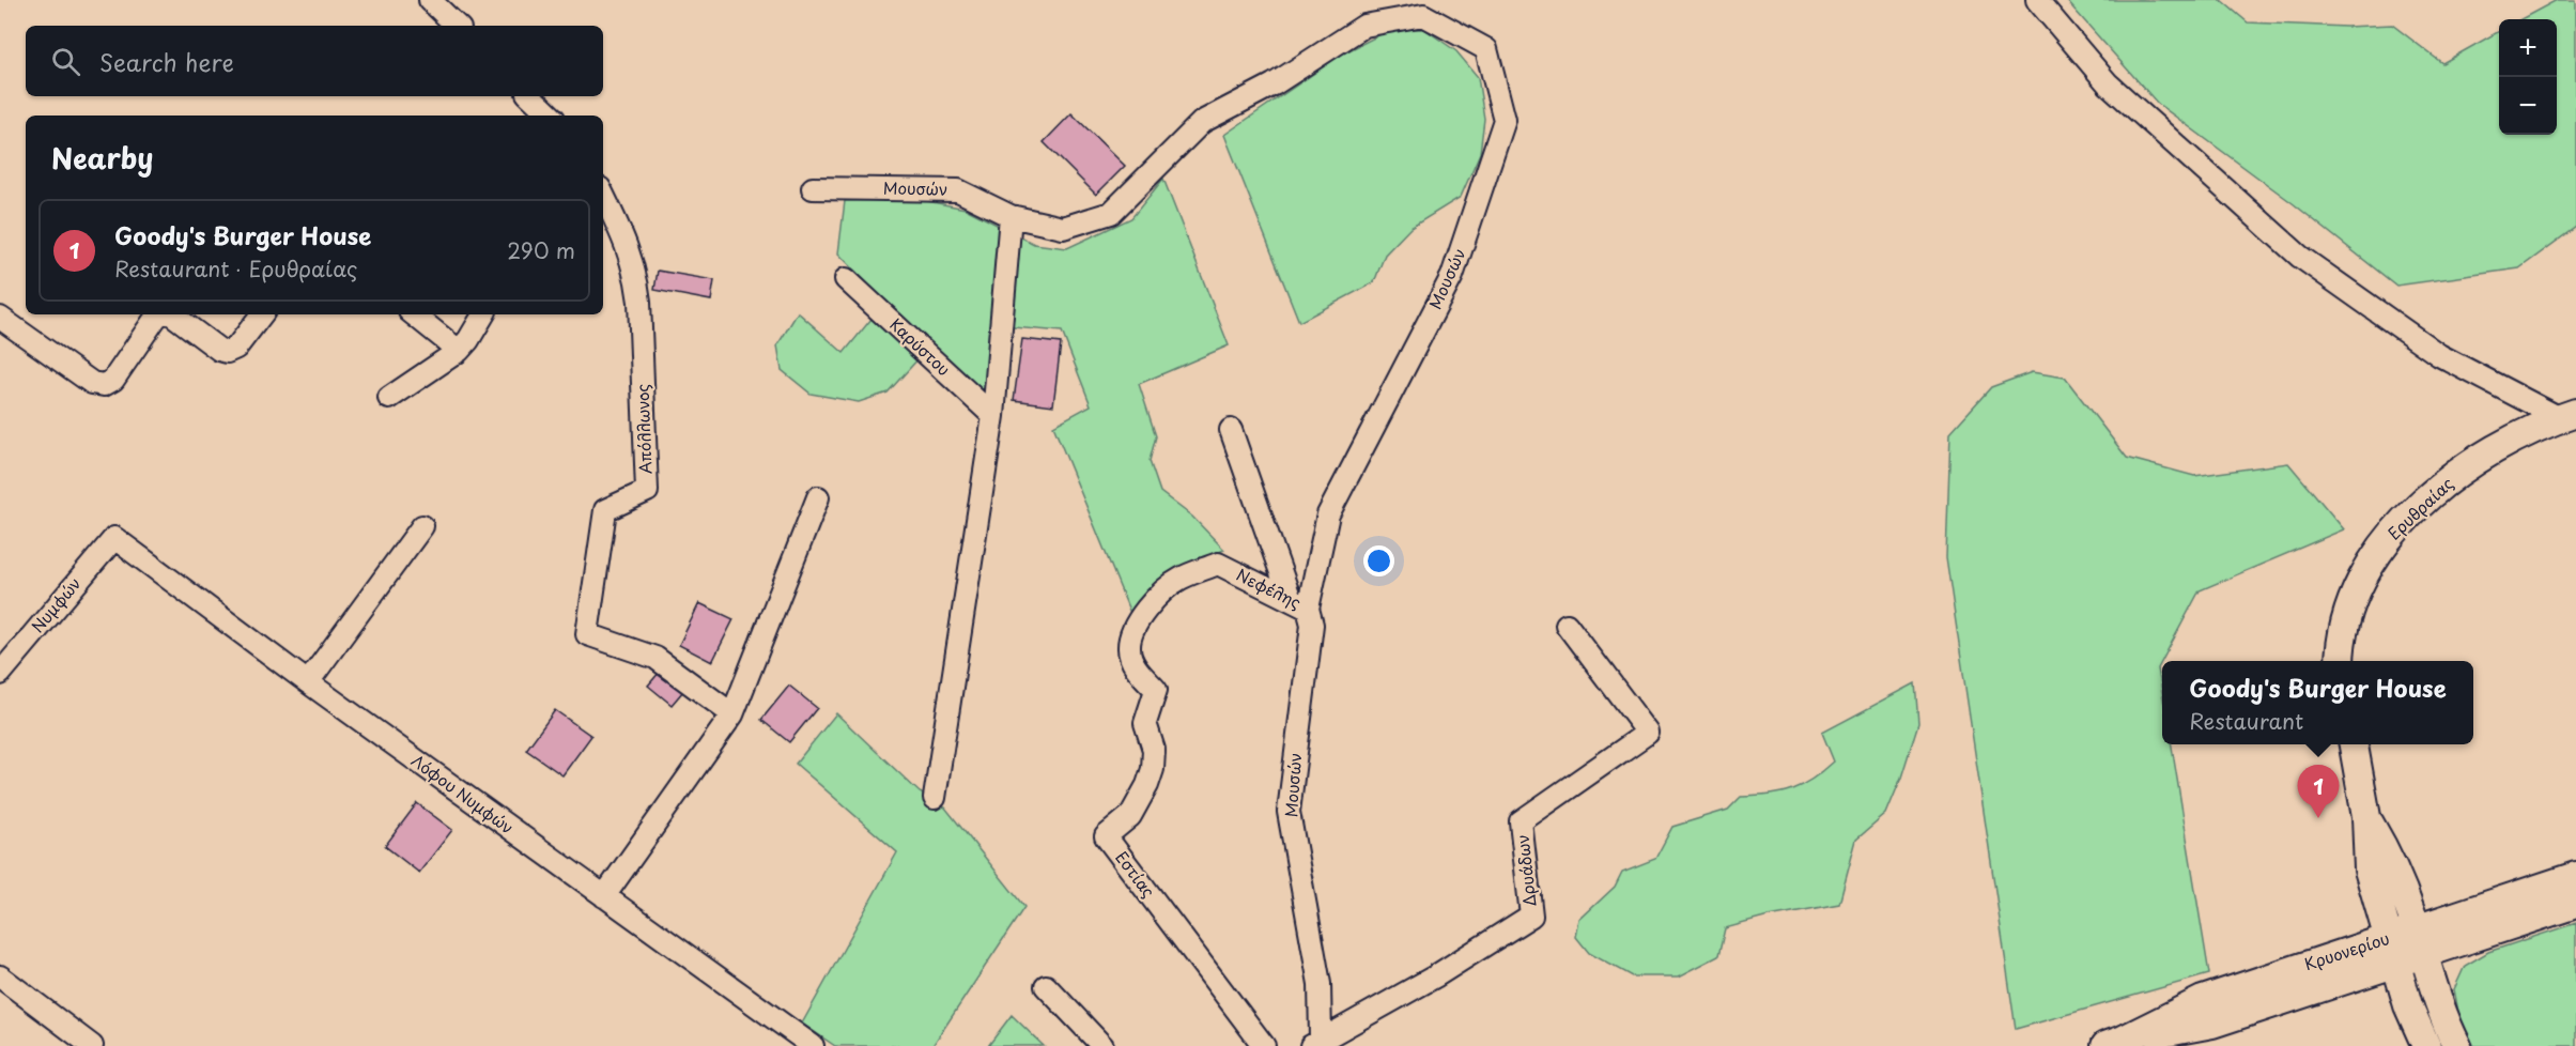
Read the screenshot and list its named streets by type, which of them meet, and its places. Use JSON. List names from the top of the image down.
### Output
{
  "streets": {
    "main road": ["Ερυθραίας", "Κρυονερίου"],
    "street": [
      "Μουσών",
      "Καρύστου",
      "Απόλλωνος",
      "Νεφέλης",
      "Νυμφών",
      "Λόφου Νυμφών",
      "Δρυάδων",
      "Εστίας"
    ]
  },
  "crossings": [
    ["Μουσών", "Νεφέλης"],
    ["Μουσών", "Δρυάδων"],
    ["Νεφέλης", "Εστίας"],
    ["Νυμφών", "Λόφου Νυμφών"]
  ],
  "page": {
    "map_buttons": ["+", "−"],
    "search": "Search here",
    "heading": "Nearby",
    "list": [
      {
        "mark": "1",
        "name": "Goody's Burger House",
        "note": "Restaurant · Ερυθραίας",
        "value": "290 m"
      }
    ],
    "popup": ["Goody's Burger House", "Restaurant"],
    "pins": "1"
  }
}
